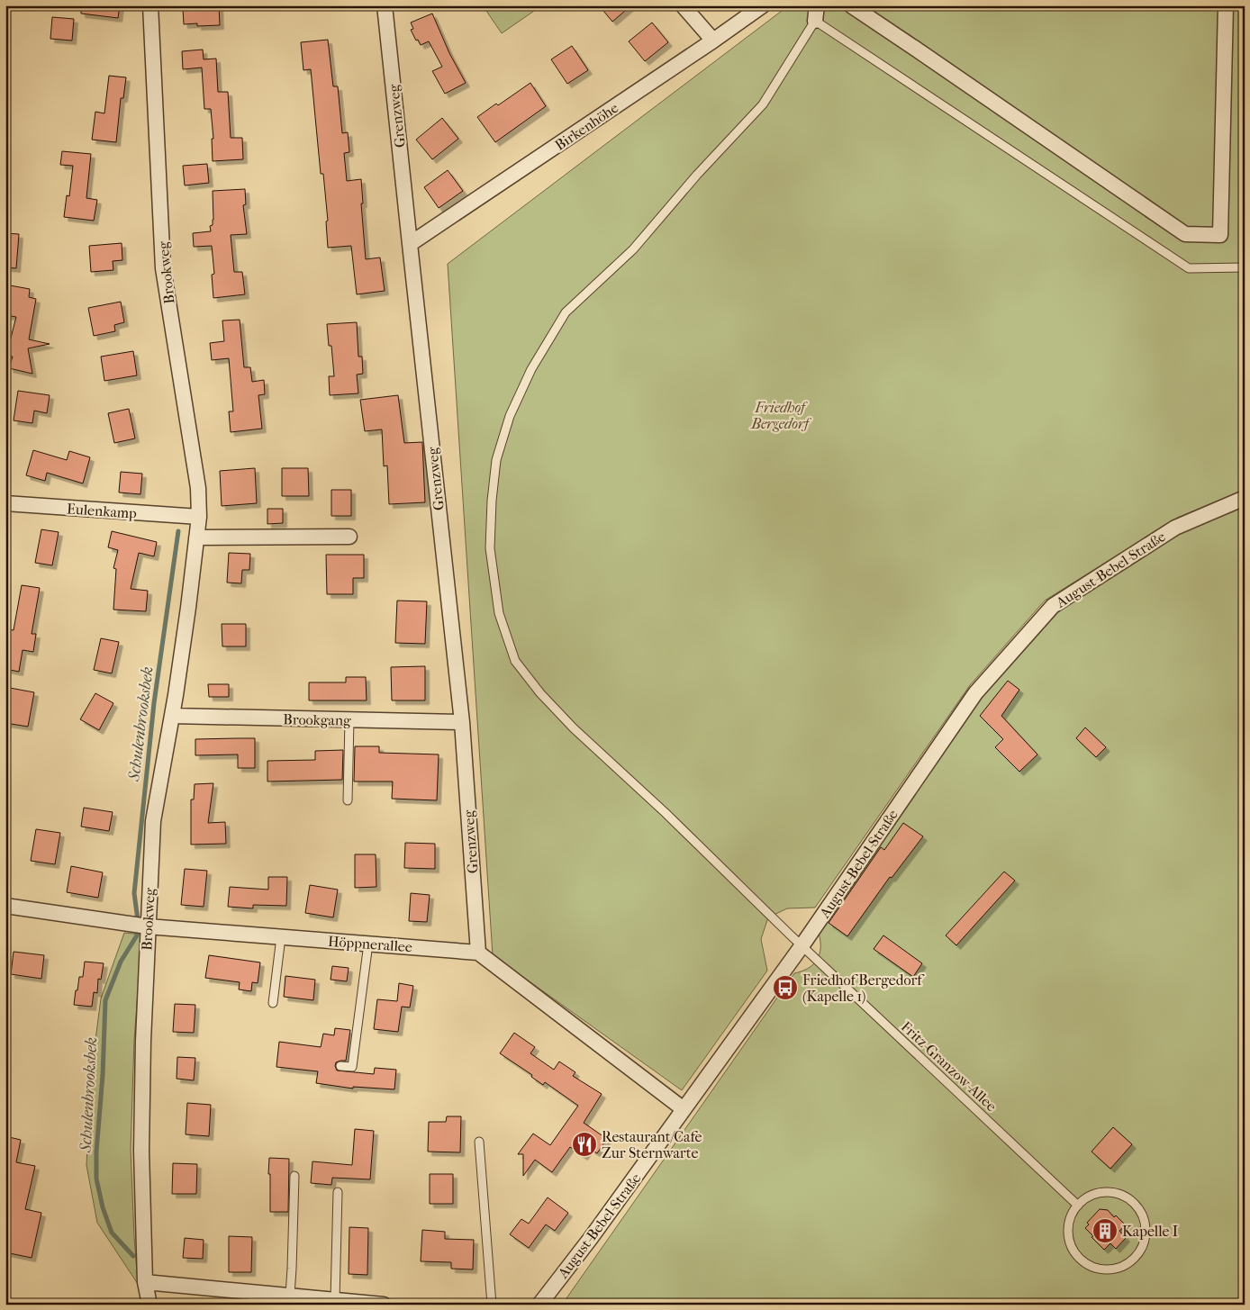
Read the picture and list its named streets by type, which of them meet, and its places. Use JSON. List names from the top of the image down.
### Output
{
  "streets": {
    "street": [
      "Grenzweg",
      "Birkenhöhe",
      "Brookweg",
      "Eulenkamp",
      "August-Bebel-Straße",
      "Brookgang",
      "Höppnerallee"
    ],
    "lane": ["Fritz-Granzow-Allee"]
  },
  "crossings": [
    ["Grenzweg", "Birkenhöhe"],
    ["Grenzweg", "Brookgang"],
    ["Grenzweg", "Höppnerallee"],
    ["Brookweg", "Eulenkamp"],
    ["Brookweg", "Brookgang"],
    ["Brookweg", "Höppnerallee"],
    ["August-Bebel-Straße", "Fritz-Granzow-Allee"]
  ],
  "water": ["Schulenbrooksbek"],
  "parks": ["Friedhof Bergedorf"],
  "places": {
    "bus stop": ["Friedhof Bergedorf (Kapelle 1)"],
    "restaurant": ["Restaurant/Cafe Zur Sternwarte"],
    "building": ["Kapelle I"]
  }
}
